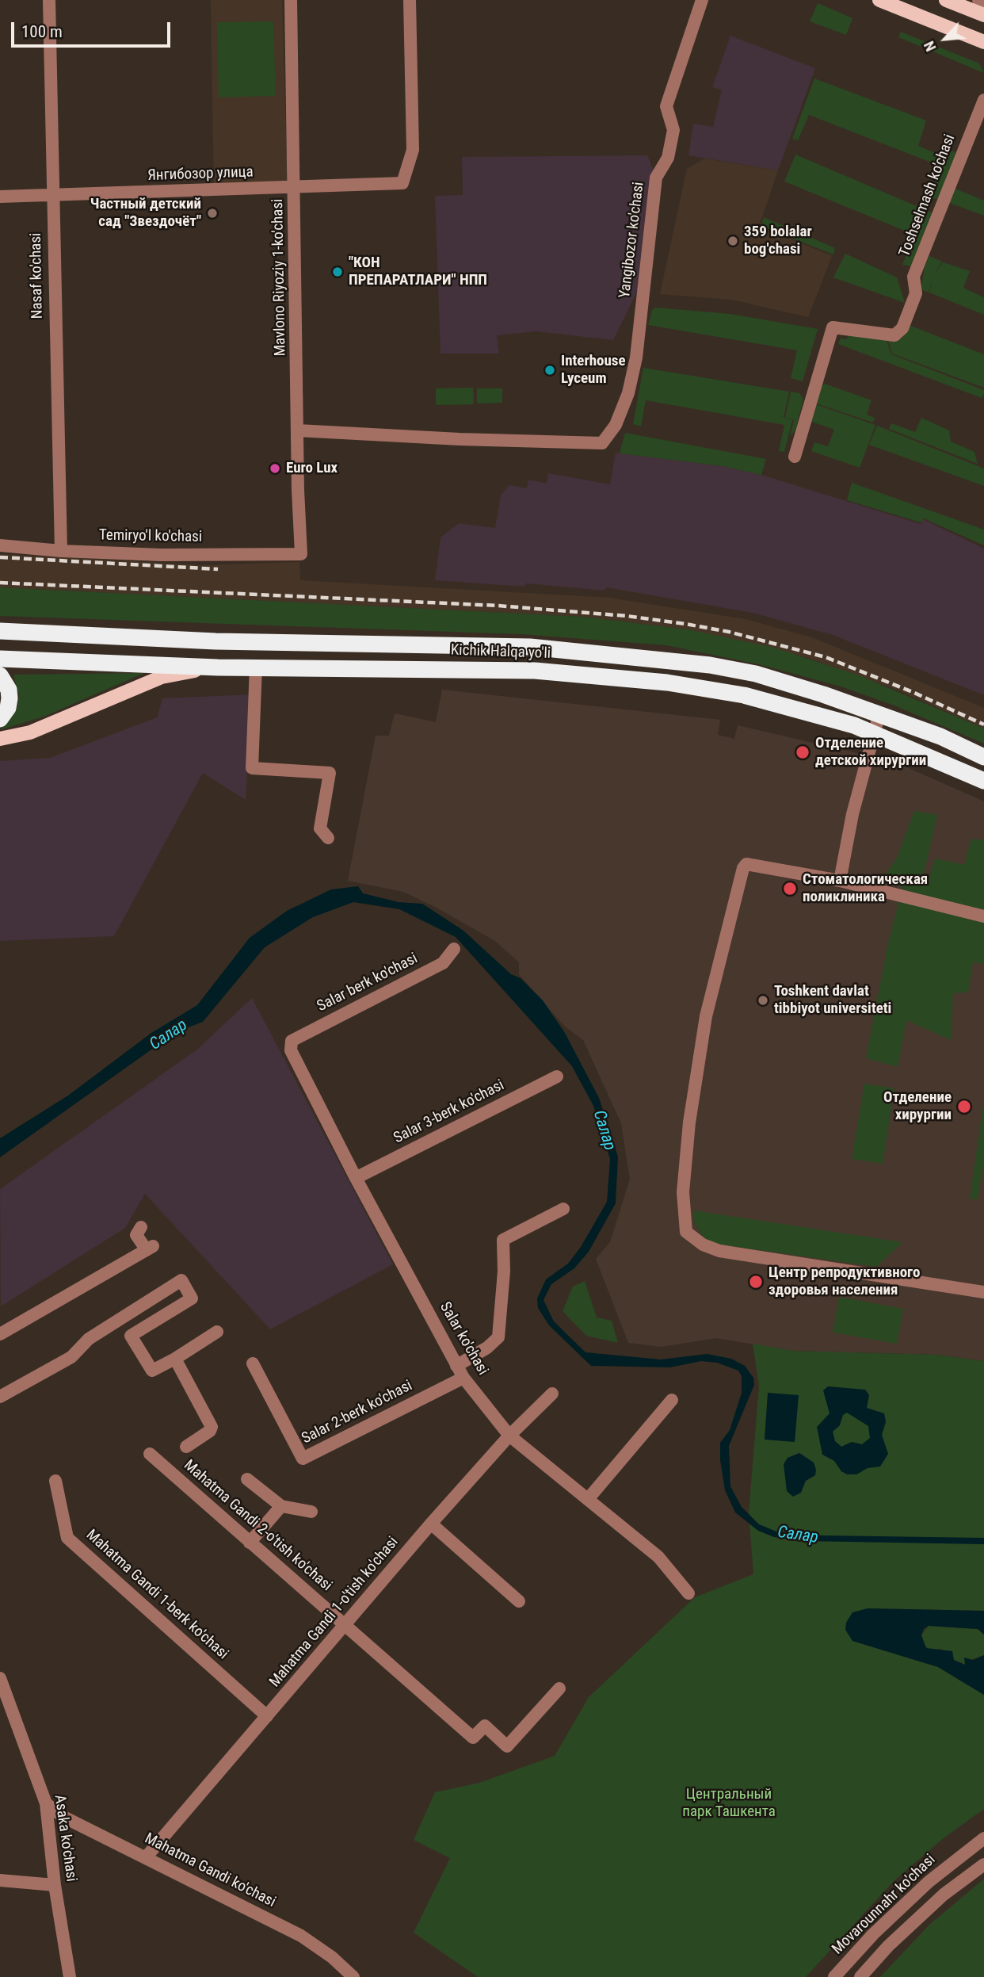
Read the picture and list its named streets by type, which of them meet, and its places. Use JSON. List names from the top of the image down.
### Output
{
  "streets": {
    "highway": ["Kichik Halqa yo'li"],
    "street": [
      "Янгибозор улица",
      "Toshselmash ko'chasi",
      "Yangibozor ko'chasi",
      "Nasaf ko'chasi",
      "Mavlono Riyoziy 1-ko'chasi",
      "Temiryo'l ko'chasi",
      "Salar berk ko'chasi",
      "Salar 3-berk ko'chasi",
      "Salar ko'chasi",
      "Salar 2-berk ko'chasi",
      "Mahatma Gandi 2-o'tish ko'chasi",
      "Mahatma Gandi 1-berk ko'chasi",
      "Mahatma Gandi 1-o'tish ko'chasi",
      "Asaka ko'chasi",
      "Mahatma Gandi ko'chasi",
      "Movarounnahr ko'chasi"
    ]
  },
  "crossings": [
    ["Янгибозор улица", "Nasaf ko'chasi"],
    ["Янгибозор улица", "Mavlono Riyoziy 1-ko'chasi"],
    ["Yangibozor ko'chasi", "Mavlono Riyoziy 1-ko'chasi"],
    ["Nasaf ko'chasi", "Temiryo'l ko'chasi"],
    ["Mavlono Riyoziy 1-ko'chasi", "Temiryo'l ko'chasi"],
    ["Salar berk ko'chasi", "Salar ko'chasi"],
    ["Salar 3-berk ko'chasi", "Salar ko'chasi"],
    ["Salar ko'chasi", "Salar 2-berk ko'chasi"],
    ["Salar ko'chasi", "Mahatma Gandi 1-o'tish ko'chasi"],
    ["Mahatma Gandi 2-o'tish ko'chasi", "Mahatma Gandi 1-o'tish ko'chasi"],
    ["Mahatma Gandi 1-berk ko'chasi", "Mahatma Gandi 1-o'tish ko'chasi"],
    ["Mahatma Gandi 1-o'tish ko'chasi", "Mahatma Gandi ko'chasi"],
    ["Asaka ko'chasi", "Mahatma Gandi ko'chasi"]
  ],
  "water": ["Салар"],
  "parks": ["Центральный парк Ташкента"],
  "places": [
    "Частный детский сад \"Звездочёт\"",
    "359 bolalar bog'chasi",
    "\"КОН ПРЕПАРАТЛАРИ\" НПП",
    "Interhouse Lyceum",
    "Euro Lux",
    "Отделение детской хирургии",
    "Стоматологическая поликлиника",
    "Toshkent davlat tibbiyot universiteti",
    "Отделение хирургии",
    "Центр репродуктивного здоровья населения"
  ],
  "scale_bar": "100 m",
  "north": "bottom left"
}
